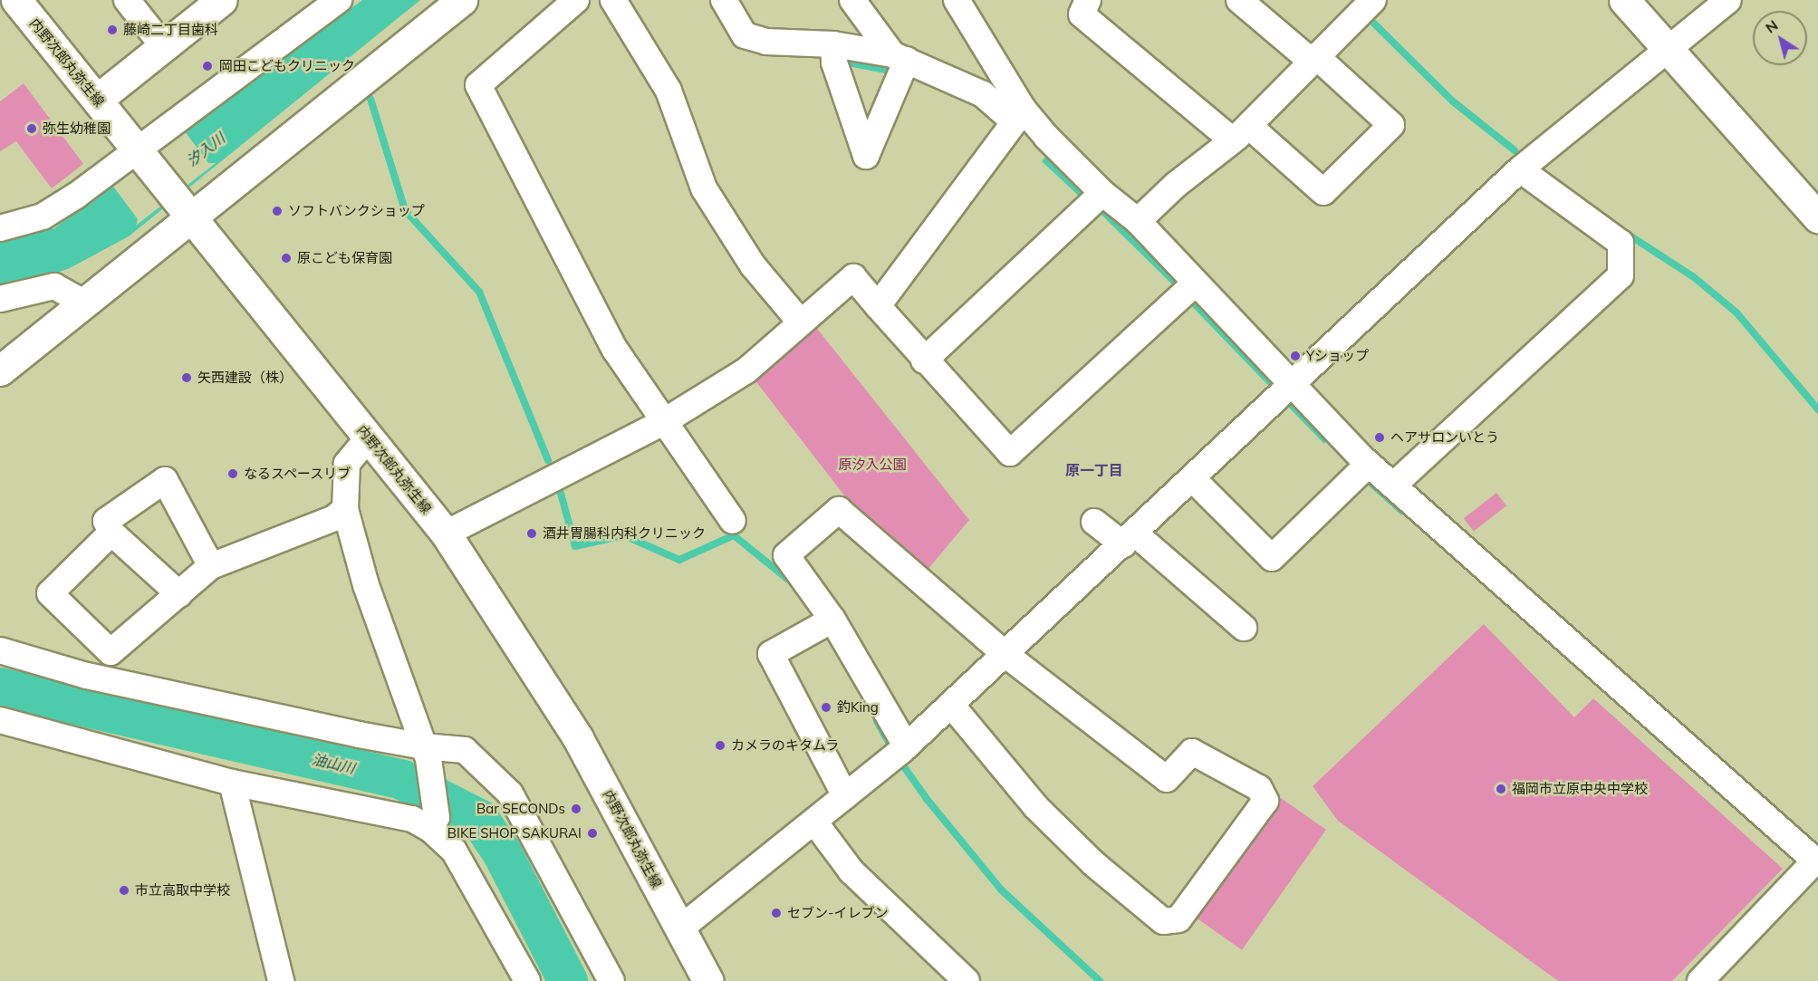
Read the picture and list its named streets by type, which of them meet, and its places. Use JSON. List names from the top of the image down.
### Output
{
  "streets": {
    "main road": ["内野次郎丸弥生線"]
  },
  "districts": ["原一丁目"],
  "water": ["汐入川", "油山川"],
  "parks": ["原汐入公園"],
  "places": [
    "藤崎二丁目歯科",
    "岡田こどもクリニック",
    "弥生幼稚園",
    "ソフトバンクショップ",
    "原こども保育園",
    "Yショップ",
    "矢西建設（株）",
    "ヘアサロンいとう",
    "なるスペースリブ",
    "酒井胃腸科内科クリニック",
    "釣King",
    "カメラのキタムラ",
    "福岡市立原中央中学校",
    "Bar SECONDs",
    "BIKE SHOP SAKURAI",
    "市立高取中学校",
    "セブン-イレブン"
  ],
  "north": "top left"
}
